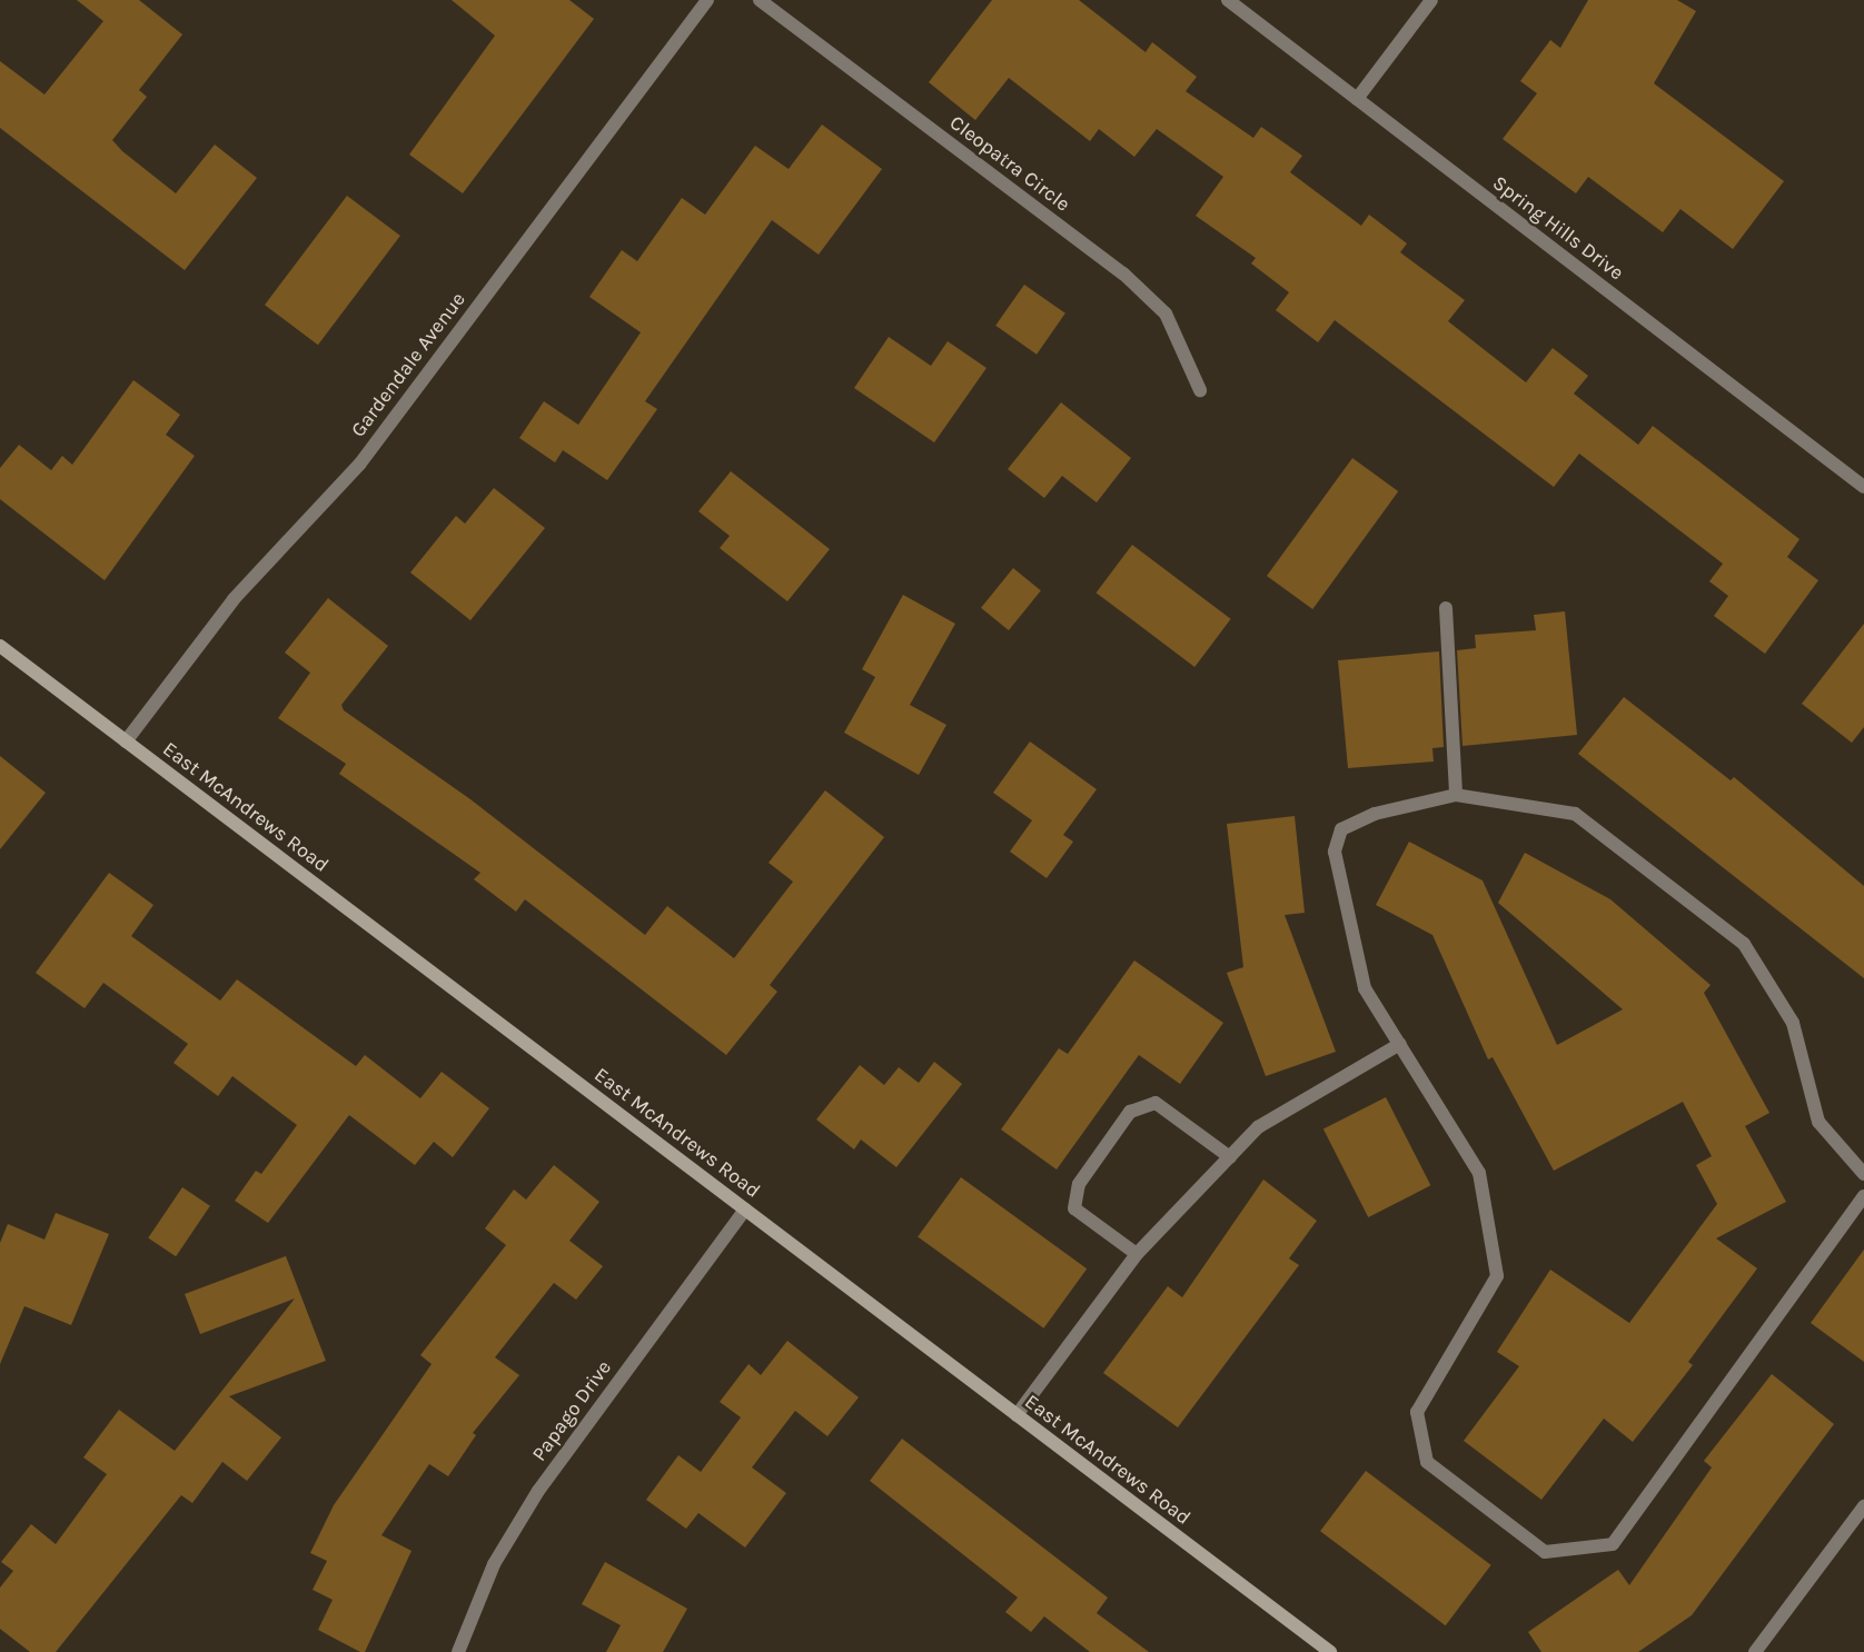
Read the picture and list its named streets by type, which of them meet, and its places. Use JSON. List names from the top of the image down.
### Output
{
  "streets": {
    "main road": ["East McAndrews Road"],
    "street": [
      "Cleopatra Circle",
      "Spring Hills Drive",
      "Gardendale Avenue",
      "Papago Drive"
    ]
  },
  "crossings": [
    ["Gardendale Avenue", "East McAndrews Road"],
    ["East McAndrews Road", "Papago Drive"]
  ]
}
